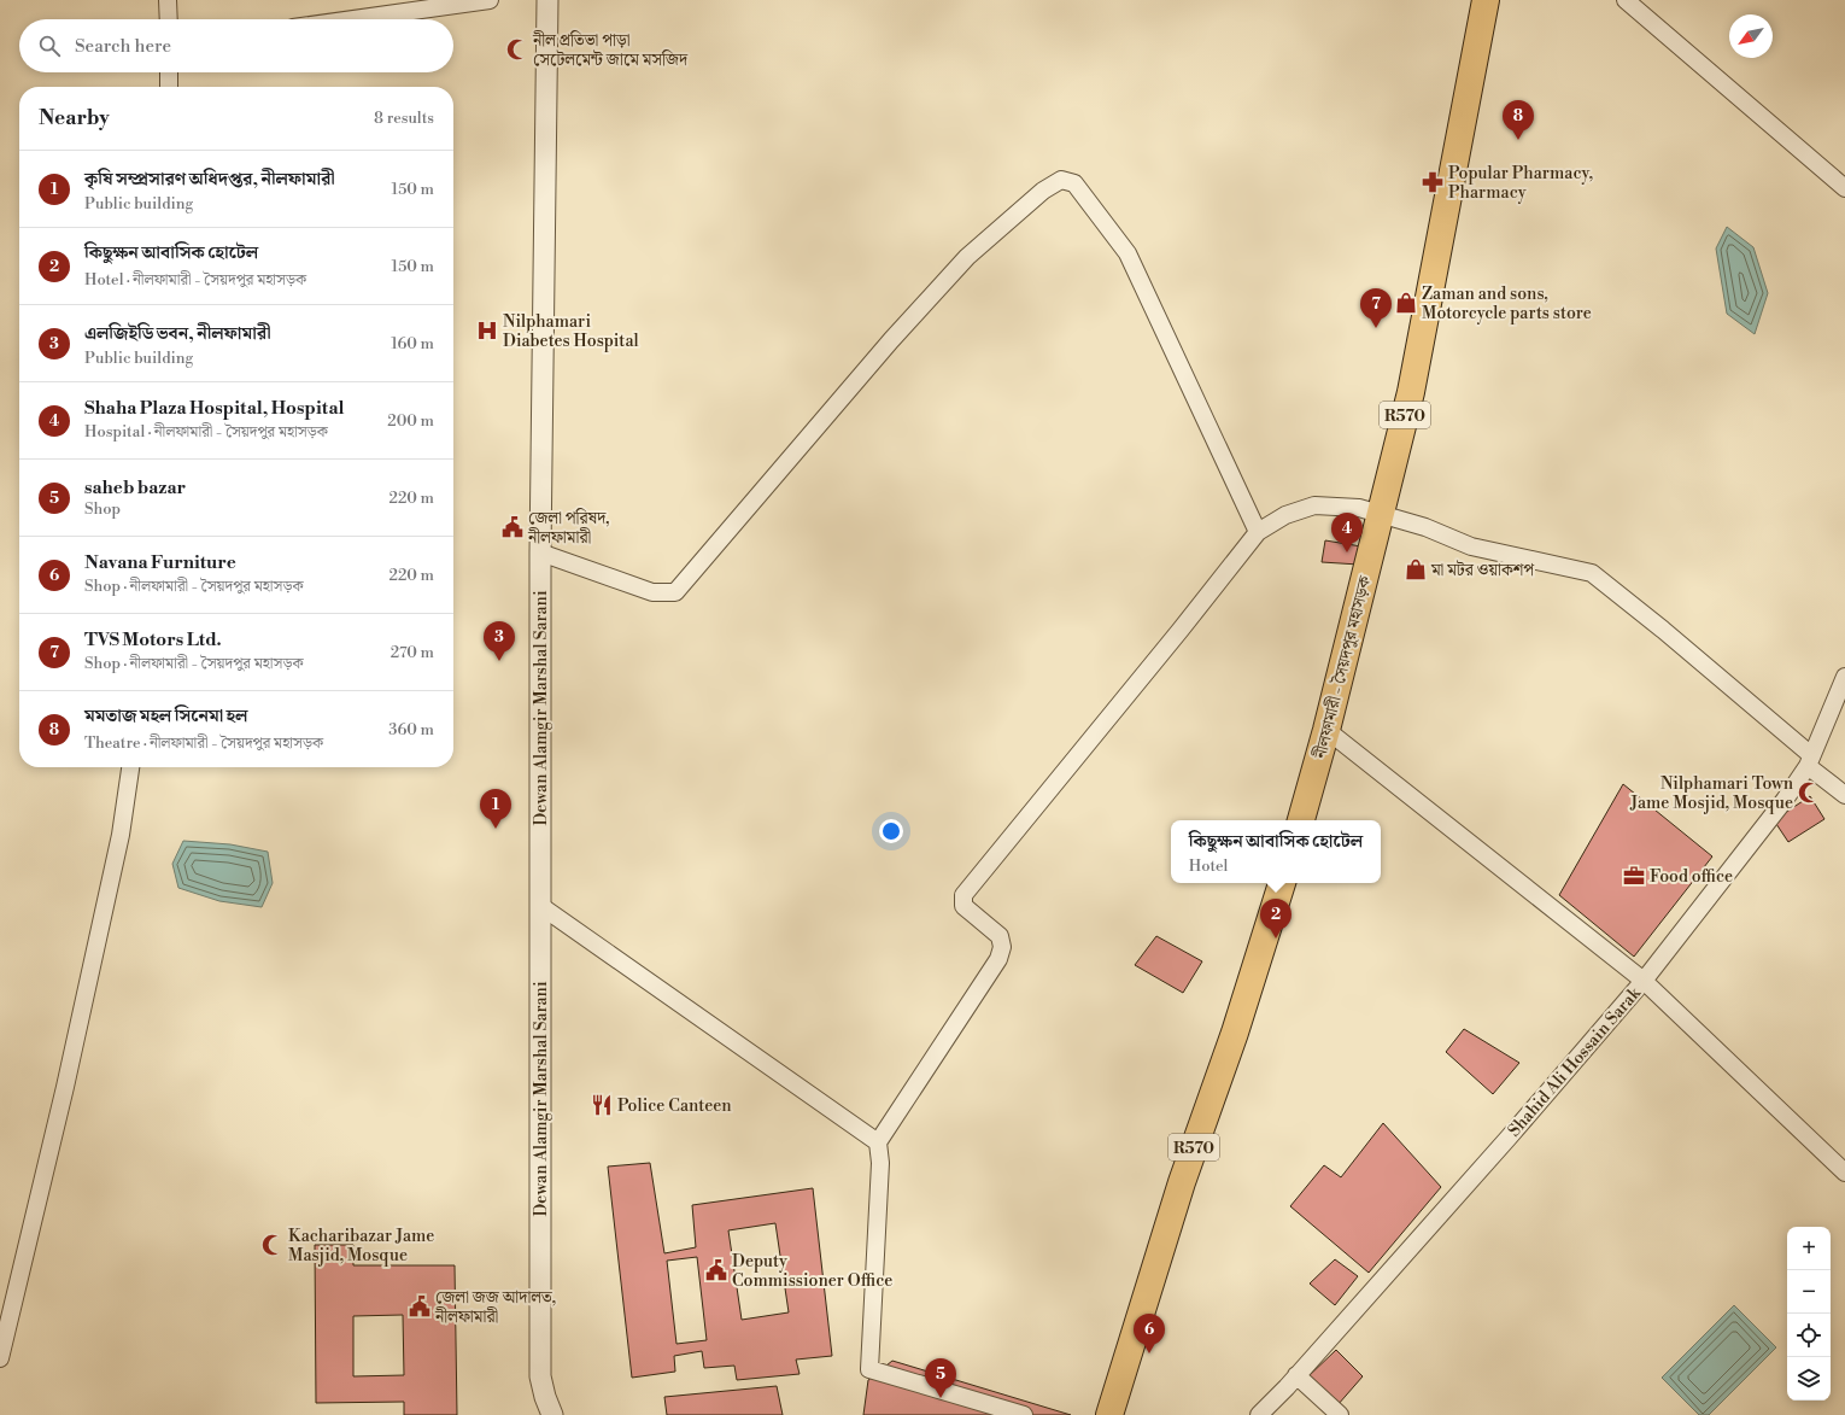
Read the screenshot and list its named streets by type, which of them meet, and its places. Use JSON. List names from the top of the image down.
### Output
{
  "streets": {
    "main road": ["R570", "নীলফামারী - সৈয়দপুর মহাসড়ক"],
    "street": ["Dewan Alamgir Marshal Sarani", "Shahid Ali Hossain Sarak"]
  },
  "places": {
    "mosque": ["নীল প্রতিভা পাড়া সেটেলমেন্ট জামে মসজিদ", "Nilphamari Town Jame Mosjid, Mosque", "Kacharibazar Jame Masjid, Mosque"],
    "pharmacy": ["Popular Pharmacy, Pharmacy"],
    "shop": ["Zaman and sons, Motorcycle parts store", "মা মটর ওয়াকশপ"],
    "hospital": ["Nilphamari Diabetes Hospital"],
    "public building": ["জেলা পরিষদ, নীলফামারী", "Deputy Commissioner Office", "জেলা জজ আদালত, নীলফামারী"],
    "office": ["Food office"],
    "restaurant": ["Police Canteen"]
  },
  "north": "bottom left",
  "page": {
    "search": "Search here",
    "heading": ["Nearby", "8 results"],
    "pins": [
      "8",
      "7",
      "4",
      "3",
      "1",
      "2",
      "6",
      "5"
    ],
    "list": [
      {
        "mark": "1",
        "name": "কৃষি সম্প্রসারণ অধিদপ্তর, নীলফামারী",
        "note": "Public building",
        "value": "150 m"
      },
      {
        "mark": "2",
        "name": "কিছুক্ষন আবাসিক হোটেল",
        "note": "Hotel · নীলফামারী - সৈয়দপুর মহাসড়ক",
        "value": "150 m"
      },
      {
        "mark": "3",
        "name": "এলজিইডি ভবন, নীলফামারী",
        "note": "Public building",
        "value": "160 m"
      },
      {
        "mark": "4",
        "name": "Shaha Plaza Hospital, Hospital",
        "note": "Hospital · নীলফামারী - সৈয়দপুর মহাসড়ক",
        "value": "200 m"
      },
      {
        "mark": "5",
        "name": "saheb bazar",
        "note": "Shop",
        "value": "220 m"
      },
      {
        "mark": "6",
        "name": "Navana Furniture",
        "note": "Shop · নীলফামারী - সৈয়দপুর মহাসড়ক",
        "value": "220 m"
      },
      {
        "mark": "7",
        "name": "TVS Motors Ltd.",
        "note": "Shop · নীলফামারী - সৈয়দপুর মহাসড়ক",
        "value": "270 m"
      },
      {
        "mark": "8",
        "name": "মমতাজ মহল সিনেমা হল",
        "note": "Theatre · নীলফামারী - সৈয়দপুর মহাসড়ক",
        "value": "360 m"
      }
    ],
    "popup": ["কিছুক্ষন আবাসিক হোটেল", "Hotel"],
    "map_buttons": ["+", "−"]
  }
}
